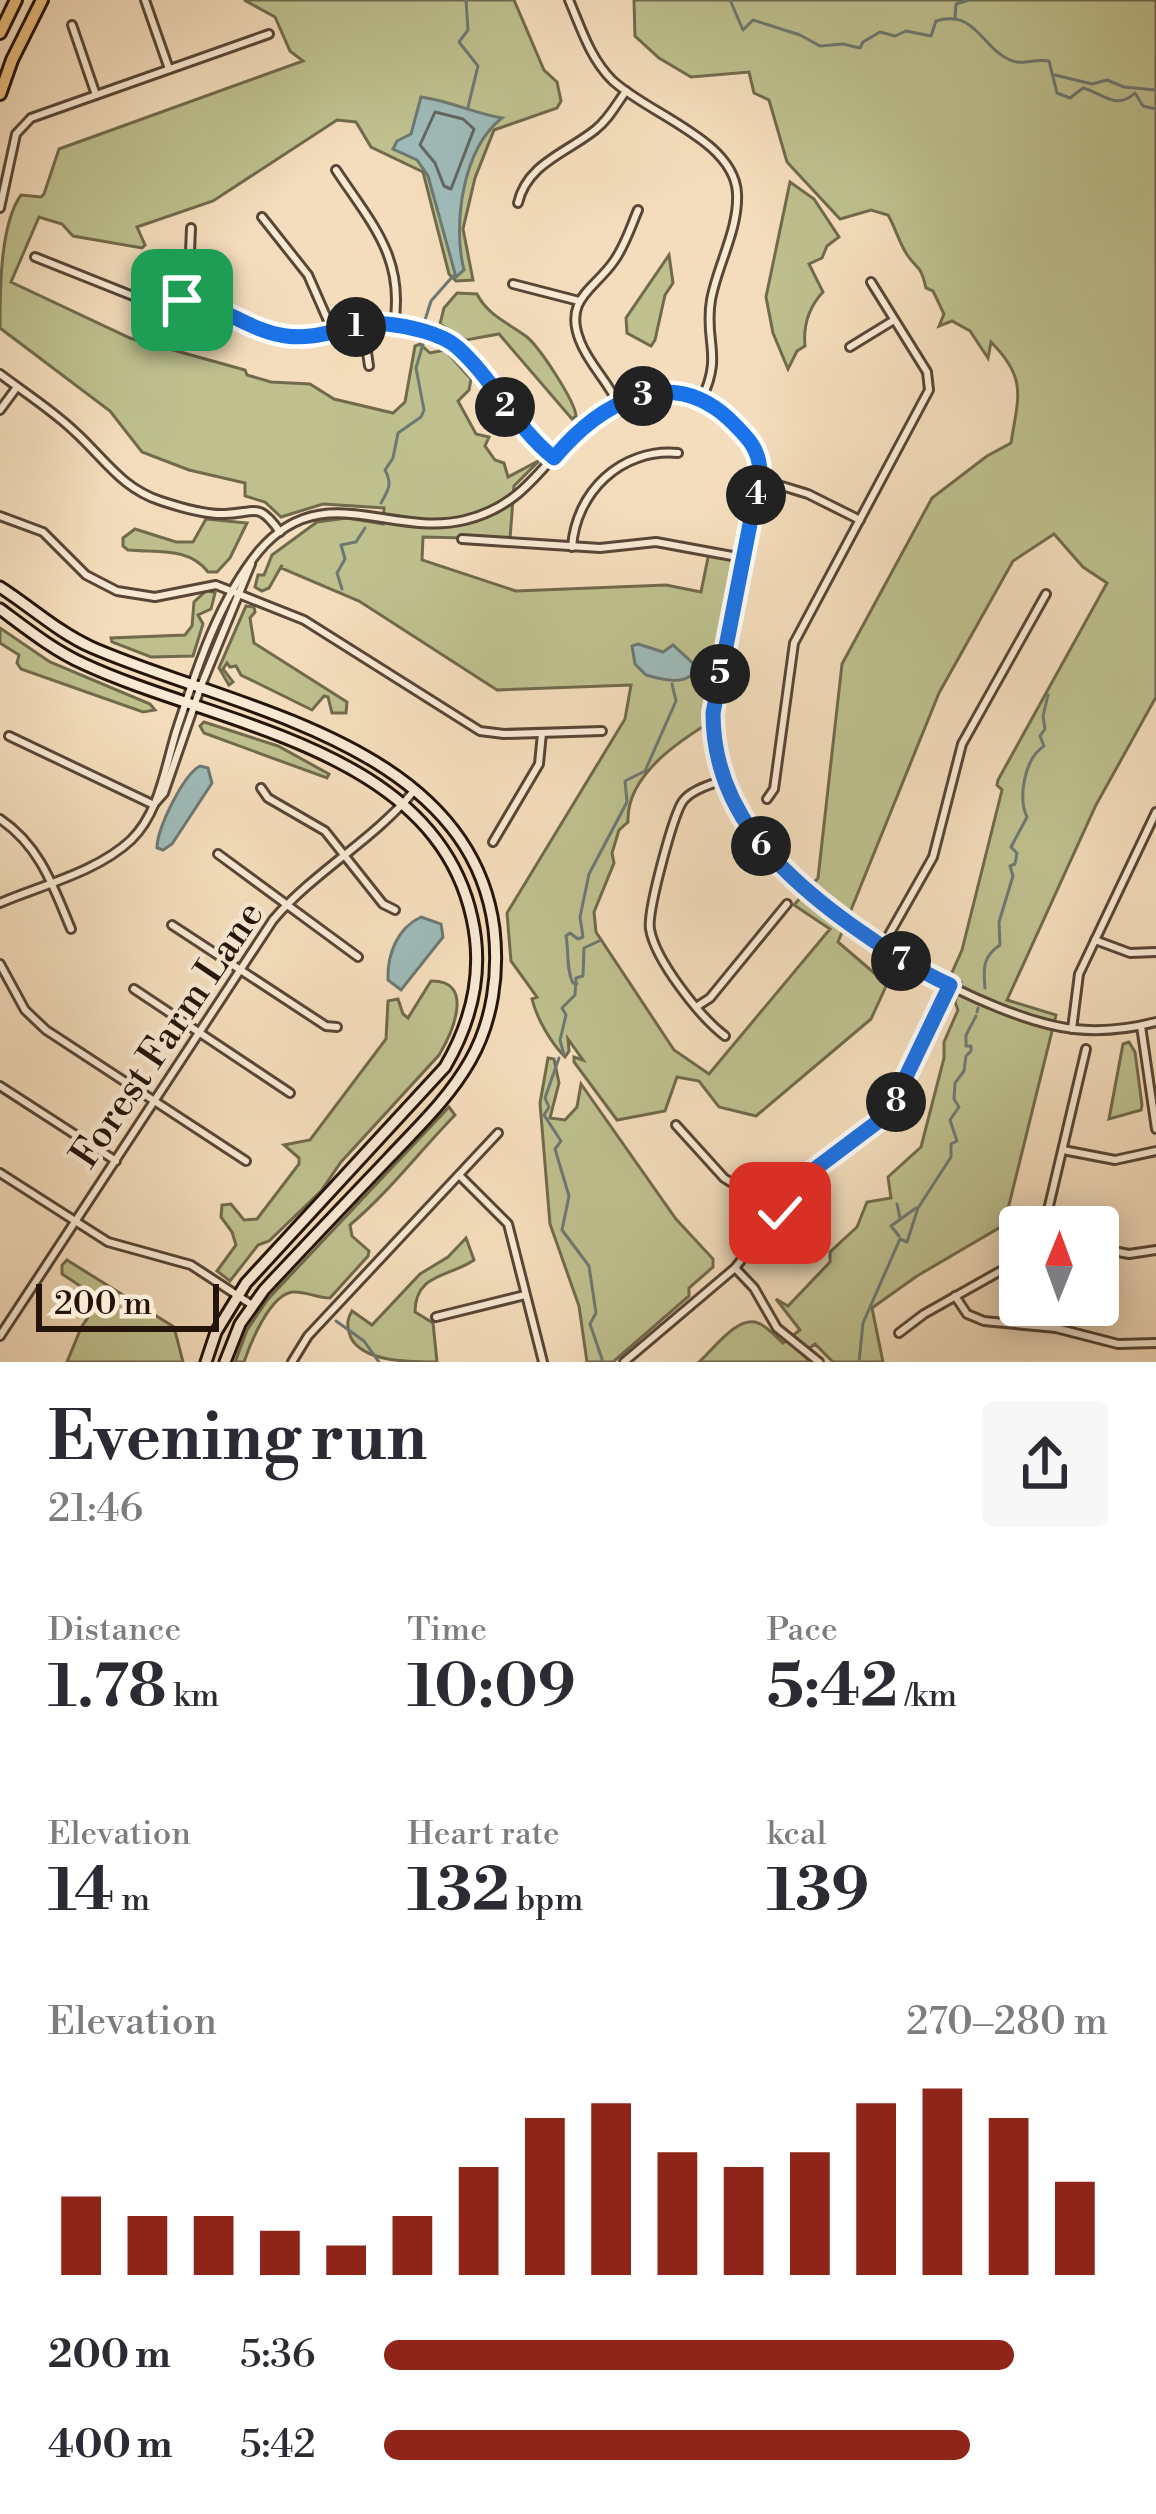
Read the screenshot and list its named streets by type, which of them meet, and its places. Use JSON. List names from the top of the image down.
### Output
{
  "streets": {
    "street": ["Forest Farm Lane"]
  },
  "scale_bar": "200 m",
  "north": "top",
  "page": {
    "pins": [
      "1",
      "3",
      "2",
      "4",
      "5",
      "6",
      "7",
      "8"
    ],
    "scale": "200 m",
    "heading": ["Evening run", "21:46"],
    "stats": [
      ["Distance", "1.78 km"],
      ["Time", "10:09"],
      ["Pace", "5:42 /km"],
      ["Elevation", "14 m"],
      ["Heart rate", "132 bpm"],
      ["kcal", "139"]
    ],
    "chart": ["Elevation", "270–280 m"],
    "list": [
      {
        "name": "200 m",
        "note": "5:36"
      },
      {
        "name": "400 m",
        "note": "5:42"
      }
    ]
  }
}
